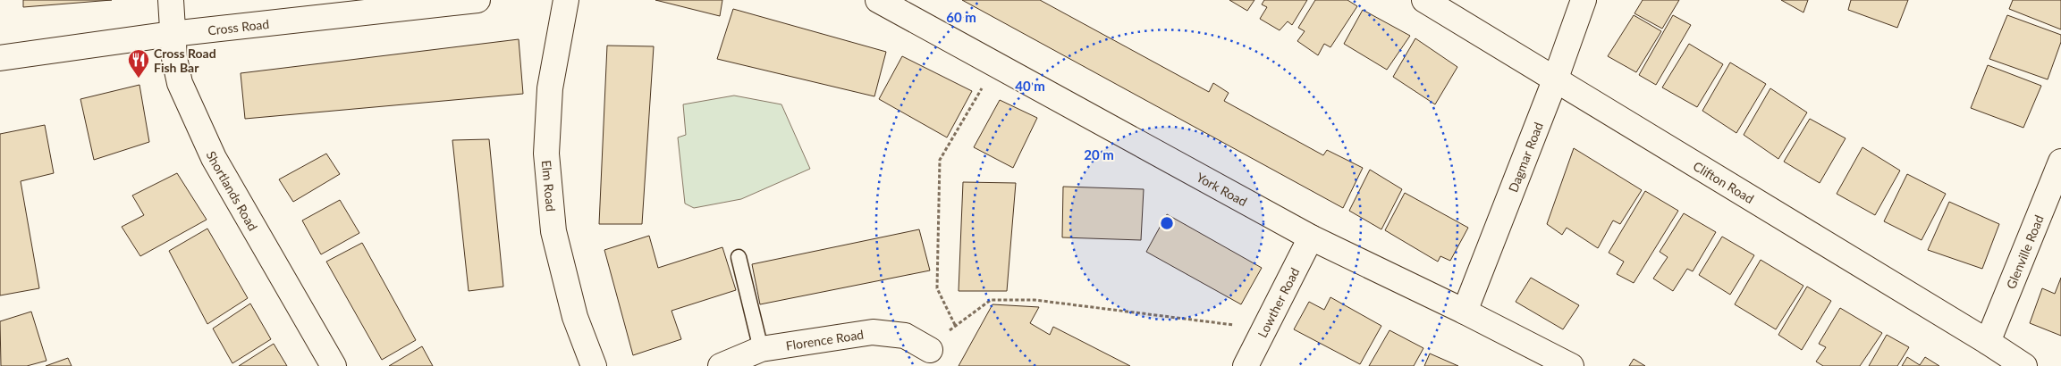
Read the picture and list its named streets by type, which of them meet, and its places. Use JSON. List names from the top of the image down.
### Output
{
  "streets": {
    "street": [
      "Cross Road",
      "Dagmar Road",
      "Clifton Road",
      "Elm Road",
      "York Road",
      "Shortlands Road",
      "Glenville Road",
      "Lowther Road",
      "Florence Road"
    ]
  },
  "crossings": [
    ["Cross Road", "Shortlands Road"],
    ["Dagmar Road", "Clifton Road"],
    ["Dagmar Road", "York Road"],
    ["Clifton Road", "Glenville Road"],
    ["York Road", "Lowther Road"]
  ],
  "places": {
    "restaurant": ["Cross Road Fish Bar"]
  },
  "rings": ["60 m", "40 m", "20 m"]
}
